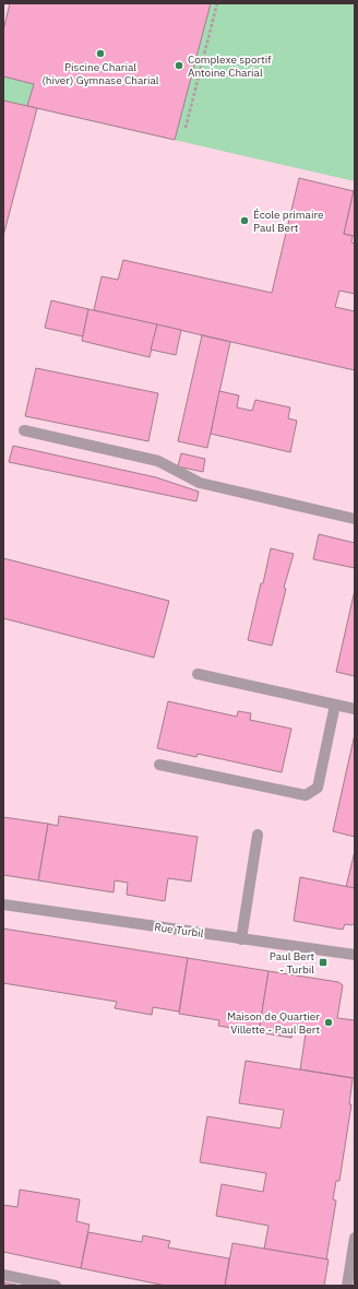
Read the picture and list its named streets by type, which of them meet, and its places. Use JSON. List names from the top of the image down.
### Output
{
  "streets": {
    "street": ["Rue Turbil"]
  },
  "places": {
    "other": [
      "Piscine Charial (hiver) Gymnase Charial",
      "Complexe sportif Antoine Charial",
      "École primaire Paul Bert",
      "Maison de Quartier Villette - Paul Bert"
    ],
    "transit": ["Paul Bert - Turbil"]
  }
}
